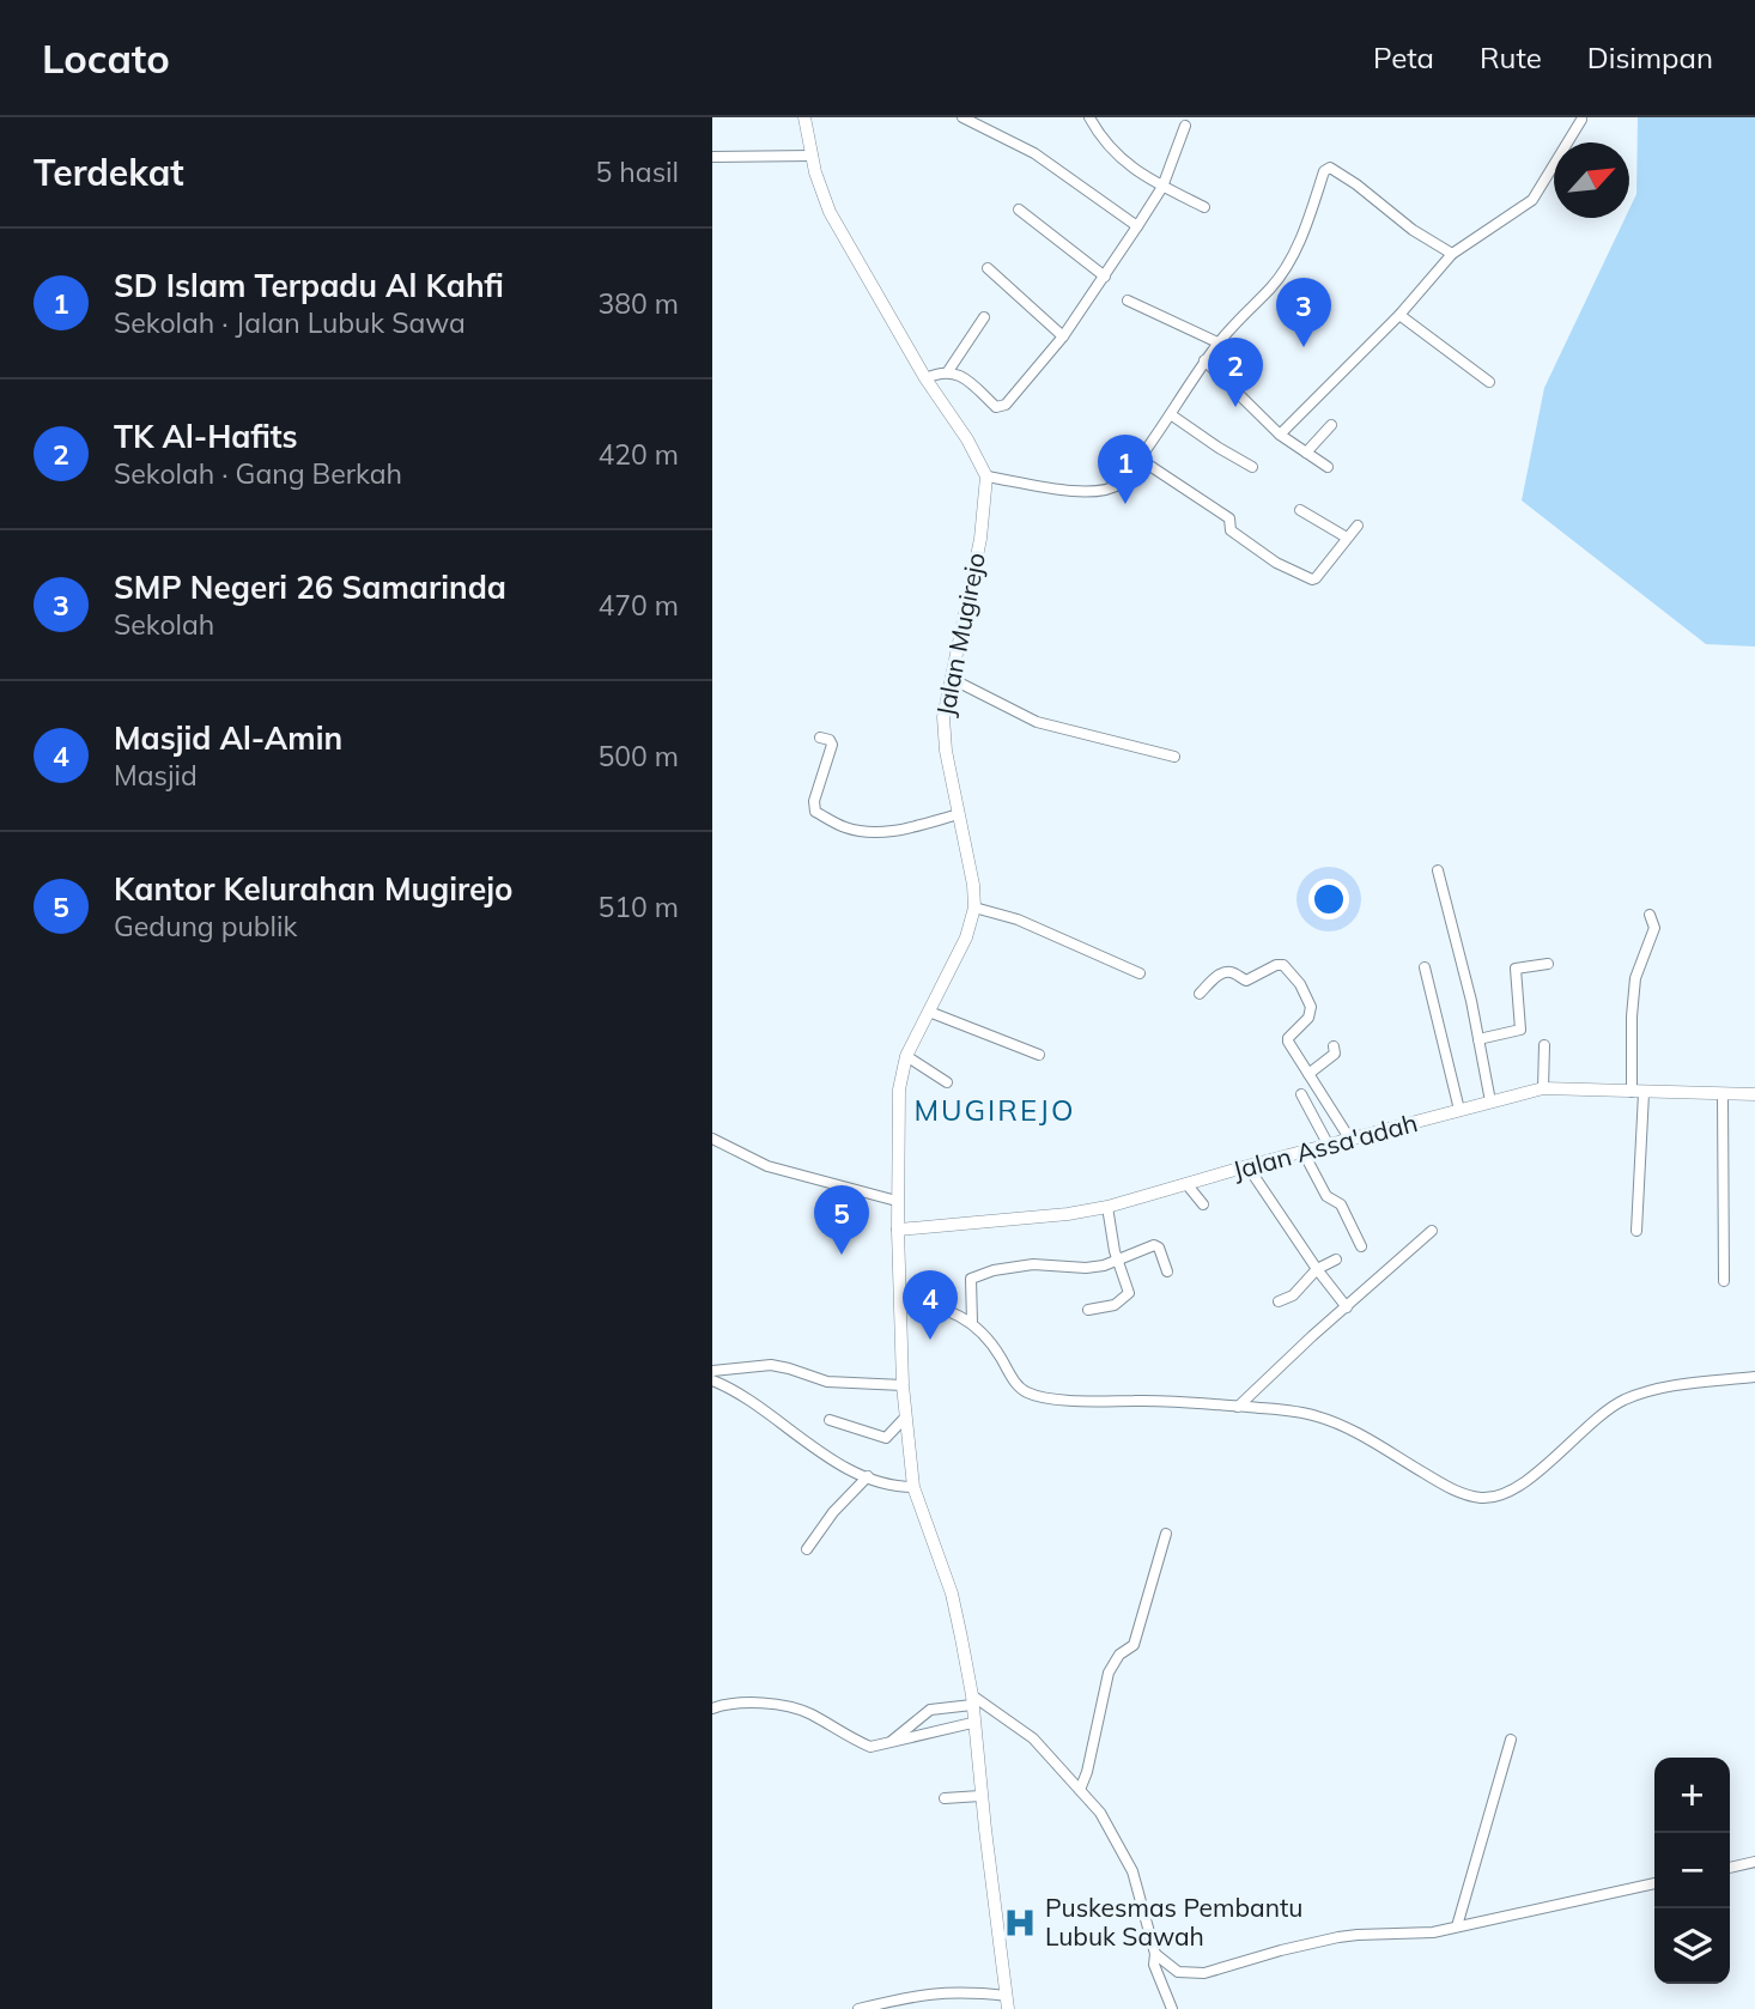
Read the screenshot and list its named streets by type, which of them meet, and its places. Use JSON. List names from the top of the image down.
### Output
{
  "streets": {
    "street": ["Jalan Mugirejo", "Jalan Assa'adah"]
  },
  "crossings": [
    ["Jalan Mugirejo", "Jalan Assa'adah"]
  ],
  "districts": ["MUGIREJO"],
  "places": {
    "hospital": ["Puskesmas Pembantu Lubuk Sawah"]
  },
  "north": "top right",
  "page": {
    "header": "Locato",
    "nav": ["Peta", "Rute", "Disimpan"],
    "heading": ["Terdekat", "5 hasil"],
    "list": [
      {
        "mark": "1",
        "name": "SD Islam Terpadu Al Kahfi",
        "note": "Sekolah · Jalan Lubuk Sawa",
        "value": "380 m"
      },
      {
        "mark": "2",
        "name": "TK Al-Hafits",
        "note": "Sekolah · Gang Berkah",
        "value": "420 m"
      },
      {
        "mark": "3",
        "name": "SMP Negeri 26 Samarinda",
        "note": "Sekolah",
        "value": "470 m"
      },
      {
        "mark": "4",
        "name": "Masjid Al-Amin",
        "note": "Masjid",
        "value": "500 m"
      },
      {
        "mark": "5",
        "name": "Kantor Kelurahan Mugirejo",
        "note": "Gedung publik",
        "value": "510 m"
      }
    ],
    "pins": [
      "3",
      "2",
      "1",
      "5",
      "4"
    ],
    "map_buttons": ["+", "−"]
  }
}
